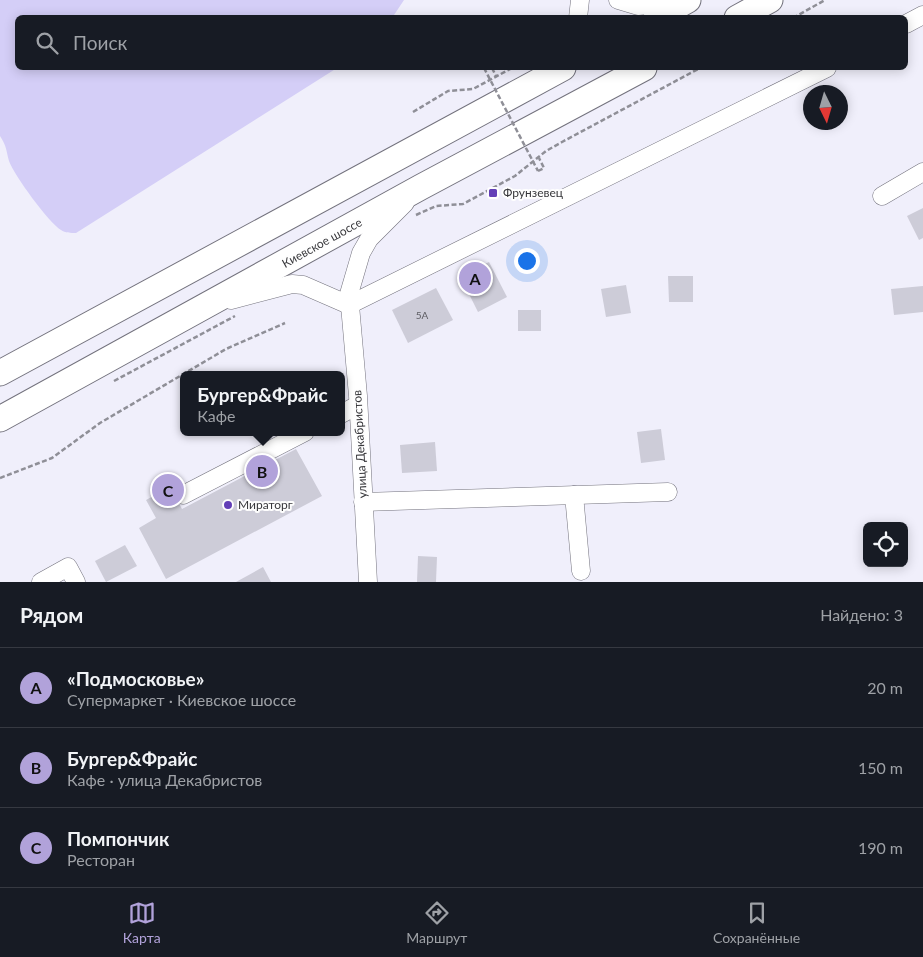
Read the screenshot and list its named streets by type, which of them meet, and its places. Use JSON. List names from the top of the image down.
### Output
{
  "streets": {
    "highway": ["Киевское шоссе"],
    "street": ["улица Декабристов"]
  },
  "crossings": [
    ["Киевское шоссе", "улица Декабристов"]
  ],
  "places": {
    "transit": ["Фрунзевец"],
    "other": ["Мираторг"]
  },
  "house_numbers": ["5А"],
  "north": "bottom",
  "page": {
    "search": "Поиск",
    "pins": ["A", "B", "C"],
    "popup": ["Бургер&Фрайс", "Кафе"],
    "heading": ["Рядом", "Найдено: 3"],
    "list": [
      {
        "mark": "A",
        "name": "«Подмосковье»",
        "note": "Супермаркет · Киевское шоссе",
        "value": "20 m"
      },
      {
        "mark": "B",
        "name": "Бургер&Фрайс",
        "note": "Кафе · улица Декабристов",
        "value": "150 m"
      },
      {
        "mark": "C",
        "name": "Помпончик",
        "note": "Ресторан",
        "value": "190 m"
      }
    ],
    "nav": ["Карта", "Маршрут", "Сохранённые"]
  }
}
